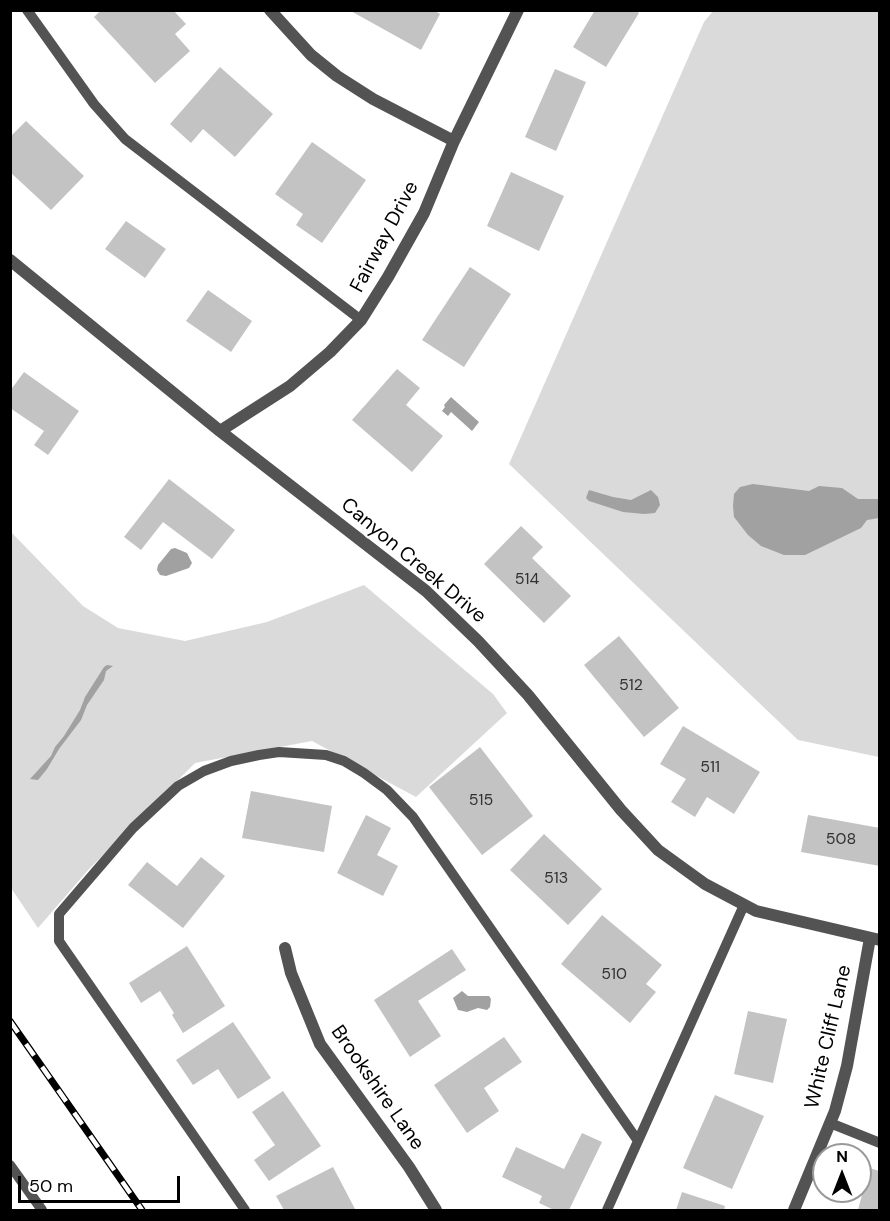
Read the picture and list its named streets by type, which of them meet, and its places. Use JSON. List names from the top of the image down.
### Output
{
  "streets": {
    "street": [
      "Fairway Drive",
      "Canyon Creek Drive",
      "White Cliff Lane",
      "Brookshire Lane"
    ]
  },
  "crossings": [
    ["Fairway Drive", "Canyon Creek Drive"],
    ["Canyon Creek Drive", "White Cliff Lane"]
  ],
  "house_numbers": [
    "514",
    "512",
    "511",
    "515",
    "508",
    "513",
    "510"
  ],
  "scale_bar": "50 m",
  "north": "top"
}
